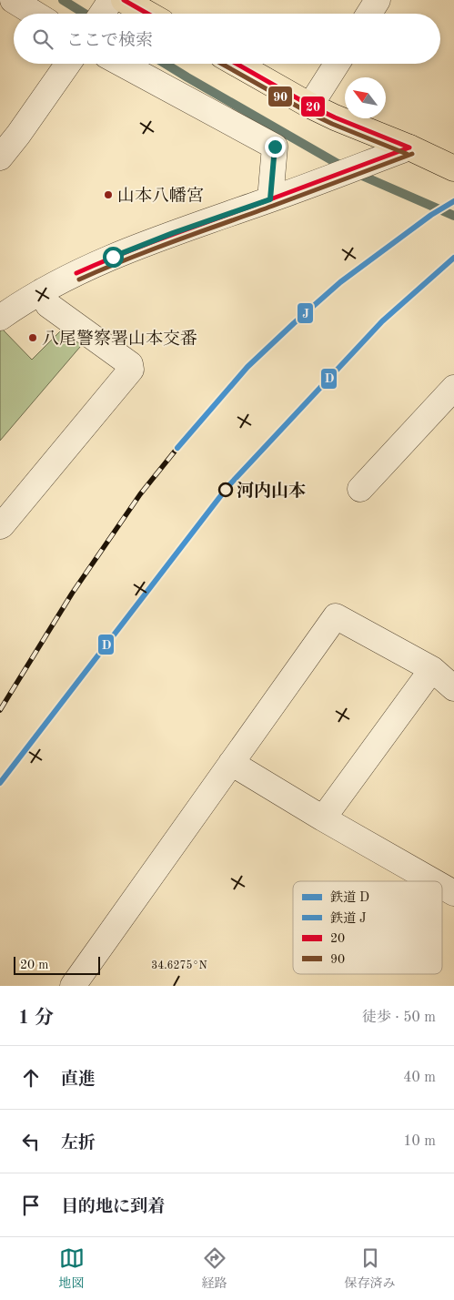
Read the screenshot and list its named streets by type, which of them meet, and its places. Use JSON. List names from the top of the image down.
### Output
{
  "places": ["山本八幡宮", "八尾警察署山本交番", "河内山本"],
  "lines": [
    "transit line 20",
    "transit line 90",
    "rail line J",
    "rail line D"
  ],
  "legend": [
    "鉄道 D",
    "鉄道 J",
    "20",
    "90"
  ],
  "scale_bar": "20 m",
  "north": "top left",
  "page": {
    "search": "ここで検索",
    "scale": "20 m",
    "heading": ["1 分", "徒歩 · 50 m"],
    "list": [
      ["直進", "40 m"],
      ["左折", "10 m"],
      "目的地に到着"
    ],
    "nav": ["地図", "経路", "保存済み"]
  },
  "coordinates": ["34.6275°N"]
}
